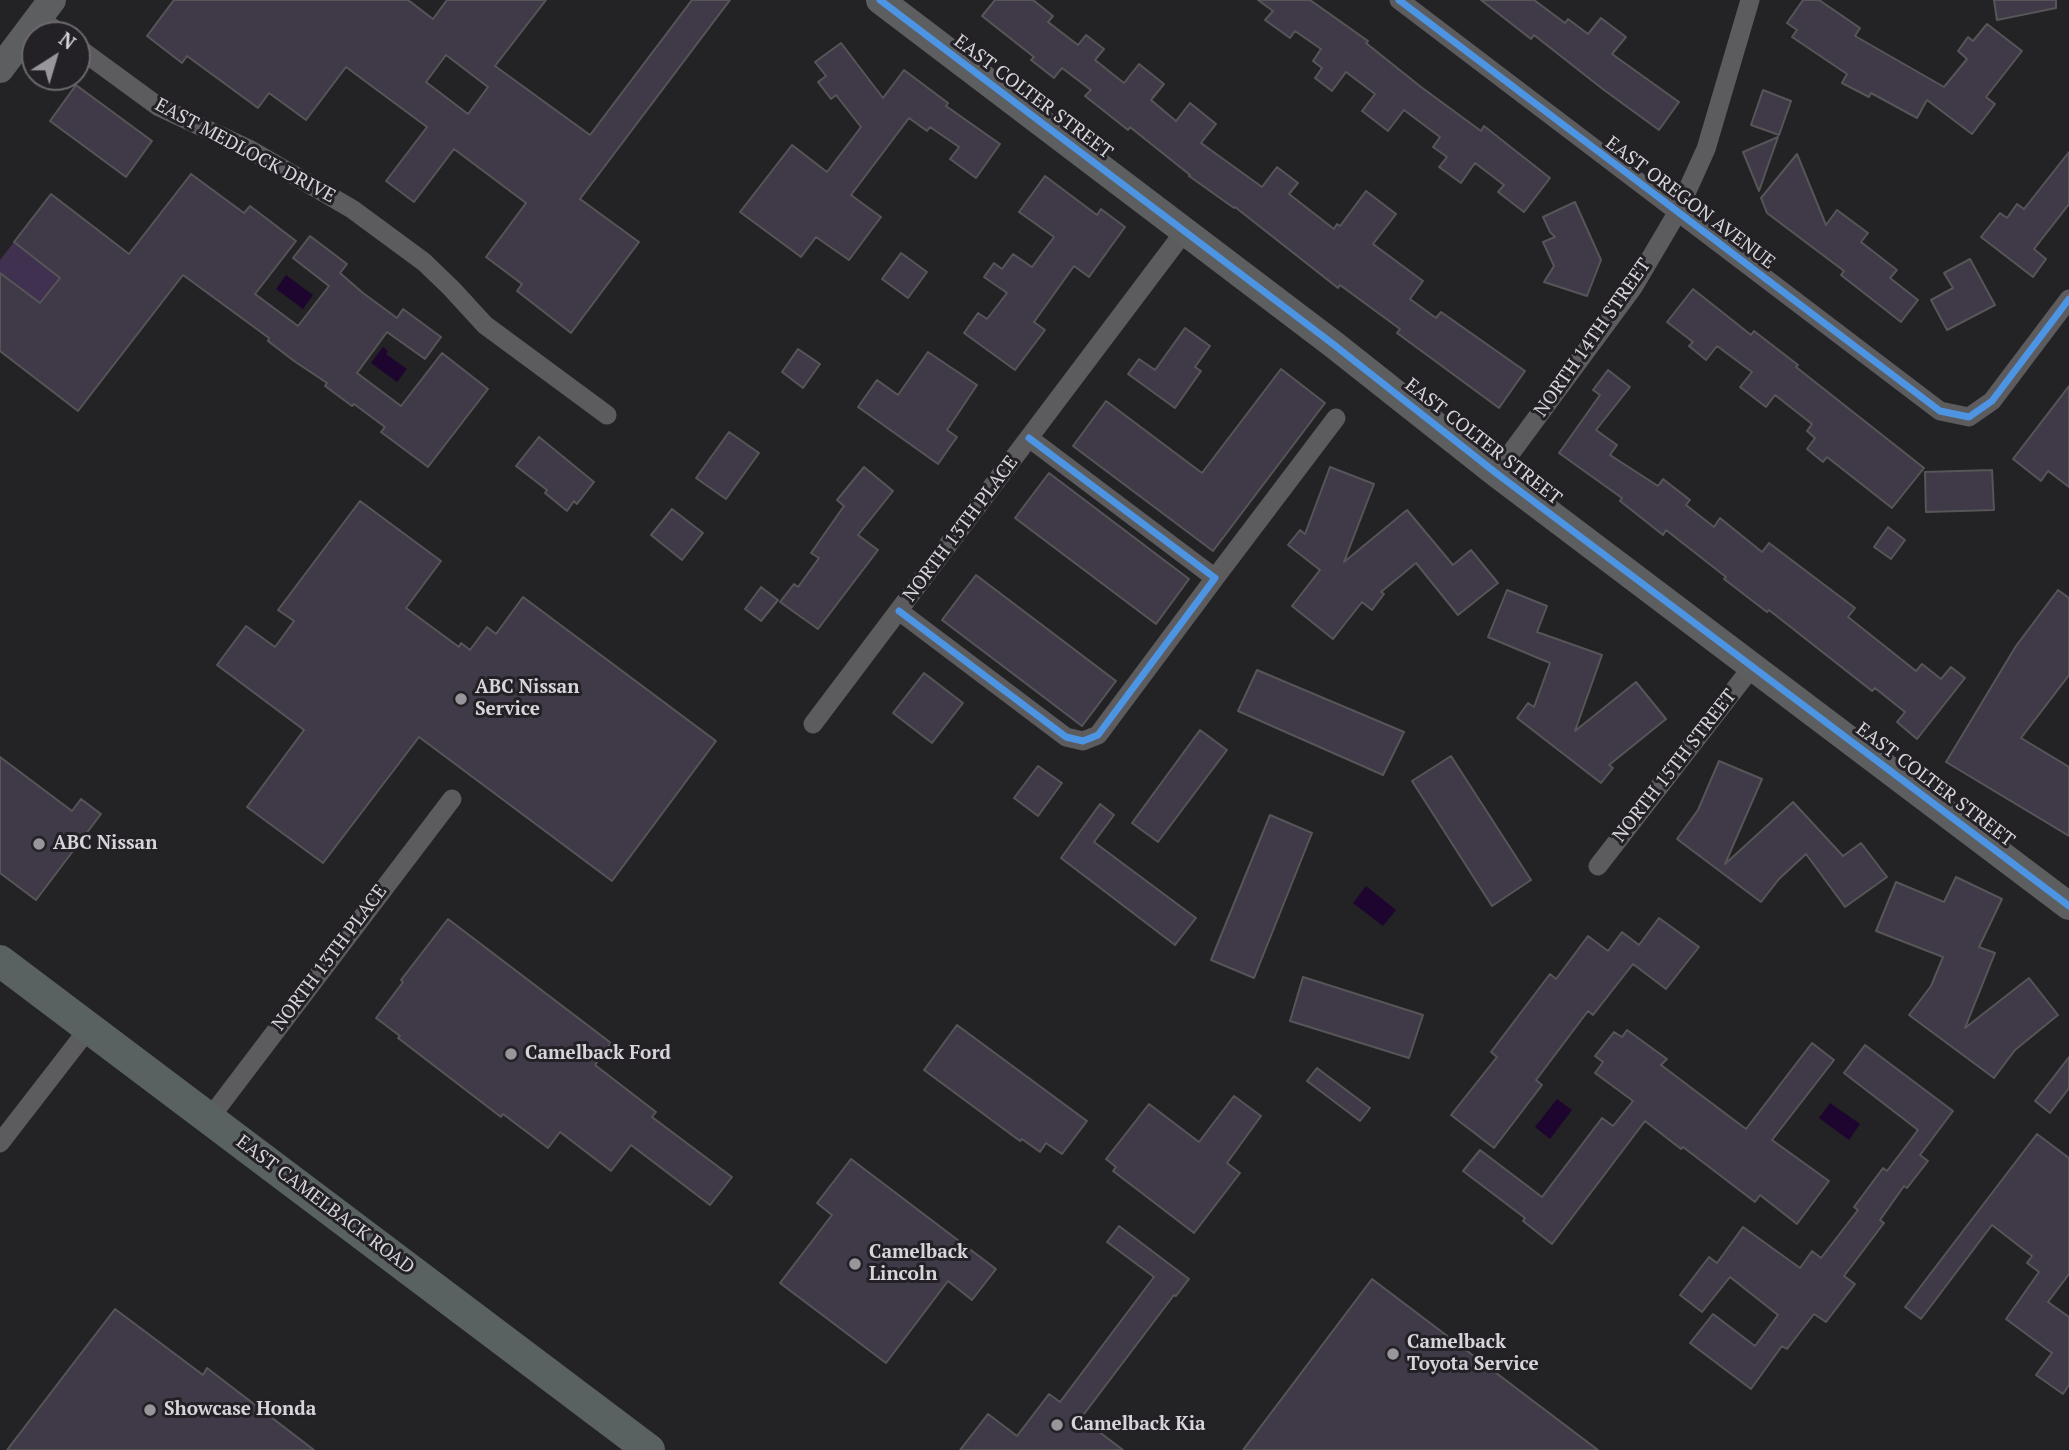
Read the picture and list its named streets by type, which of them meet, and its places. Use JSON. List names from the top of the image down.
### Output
{
  "streets": {
    "main road": ["EAST CAMELBACK ROAD"],
    "street": [
      "EAST COLTER STREET",
      "EAST MEDLOCK DRIVE",
      "EAST OREGON AVENUE",
      "NORTH 14TH STREET",
      "NORTH 13TH PLACE",
      "NORTH 15TH STREET"
    ]
  },
  "crossings": [
    ["EAST COLTER STREET", "NORTH 14TH STREET"],
    ["EAST COLTER STREET", "NORTH 13TH PLACE"],
    ["EAST COLTER STREET", "NORTH 15TH STREET"],
    ["EAST OREGON AVENUE", "NORTH 14TH STREET"],
    ["NORTH 13TH PLACE", "EAST CAMELBACK ROAD"]
  ],
  "places": [
    "ABC Nissan Service",
    "ABC Nissan",
    "Camelback Ford",
    "Camelback Lincoln",
    "Camelback Toyota Service",
    "Showcase Honda",
    "Camelback Kia"
  ],
  "north": "top right"
}
